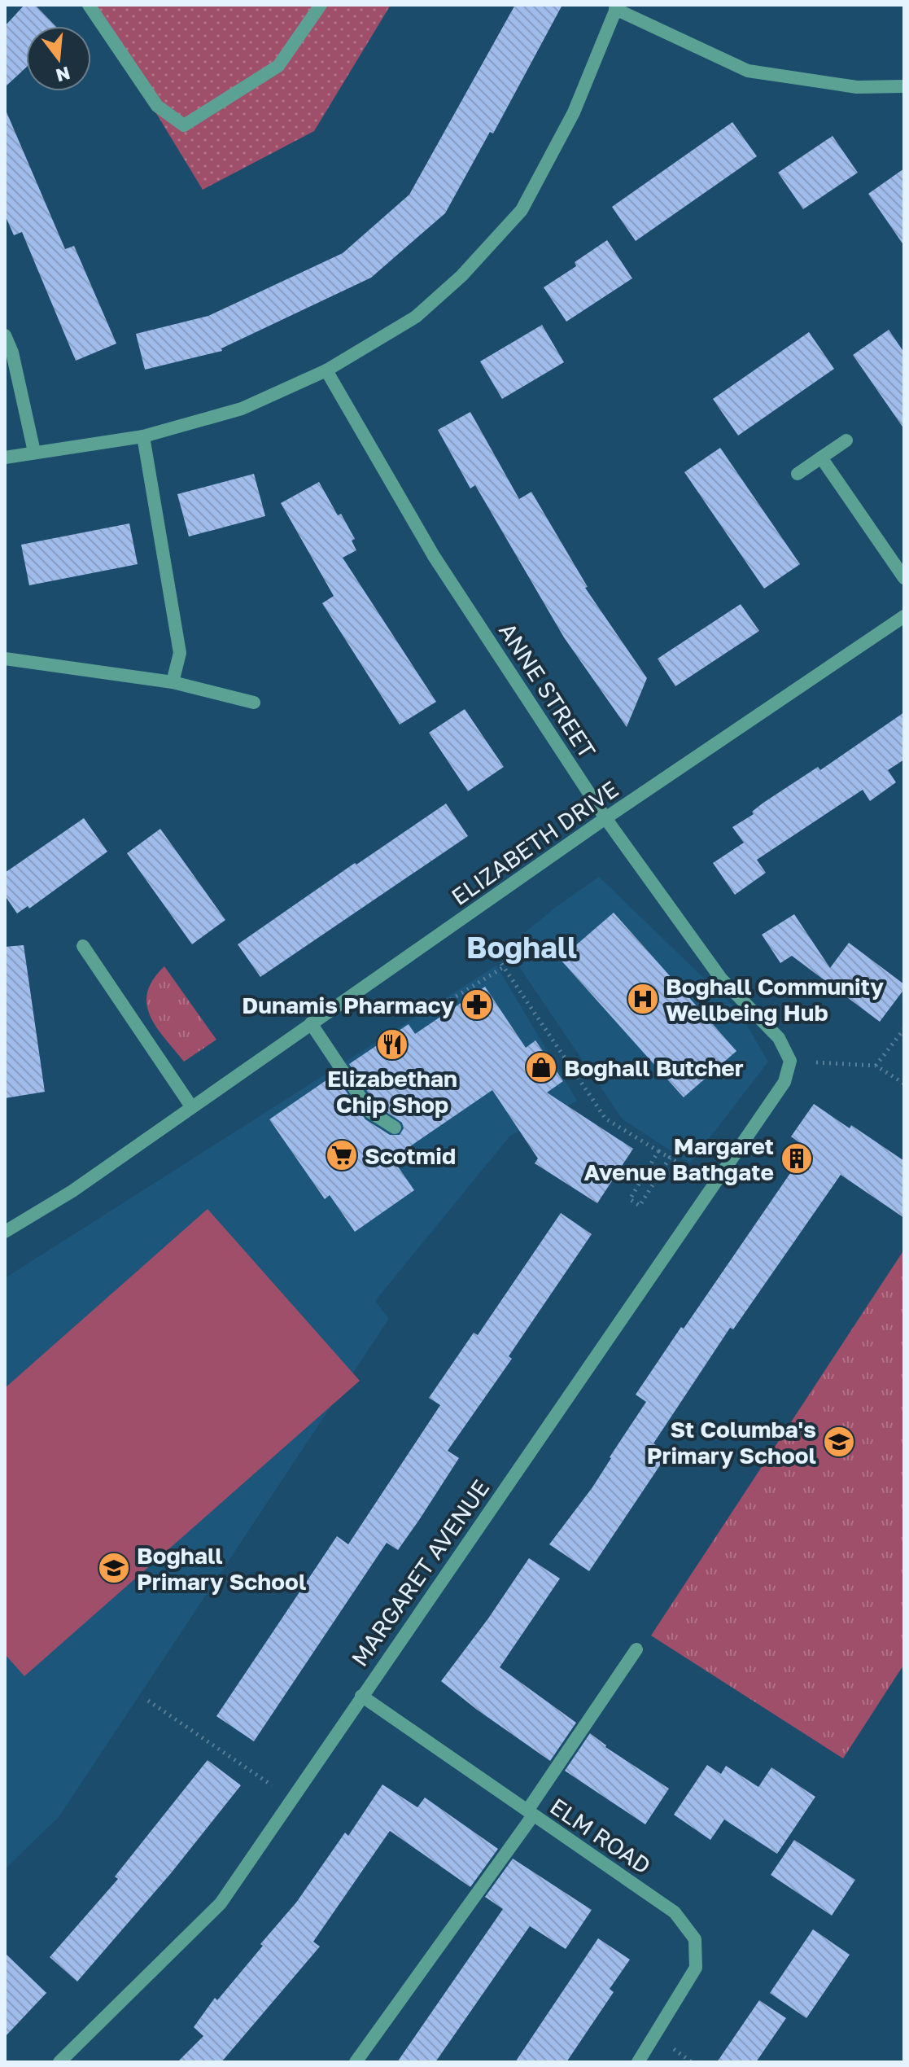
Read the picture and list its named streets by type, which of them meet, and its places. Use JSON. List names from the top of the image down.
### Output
{
  "streets": {
    "street": [
      "ANNE STREET",
      "ELIZABETH DRIVE",
      "MARGARET AVENUE",
      "ELM ROAD"
    ]
  },
  "crossings": [
    ["ANNE STREET", "ELIZABETH DRIVE"],
    ["ANNE STREET", "MARGARET AVENUE"],
    ["MARGARET AVENUE", "ELM ROAD"]
  ],
  "districts": ["Boghall"],
  "places": {
    "hospital": ["Boghall Community Wellbeing Hub"],
    "pharmacy": ["Dunamis Pharmacy"],
    "restaurant": ["Elizabethan Chip Shop"],
    "shop": ["Boghall Butcher"],
    "supermarket": ["Scotmid"],
    "building": ["Margaret Avenue Bathgate"],
    "school or university": ["St Columba's Primary School", "Boghall Primary School"]
  },
  "north": "bottom"
}
